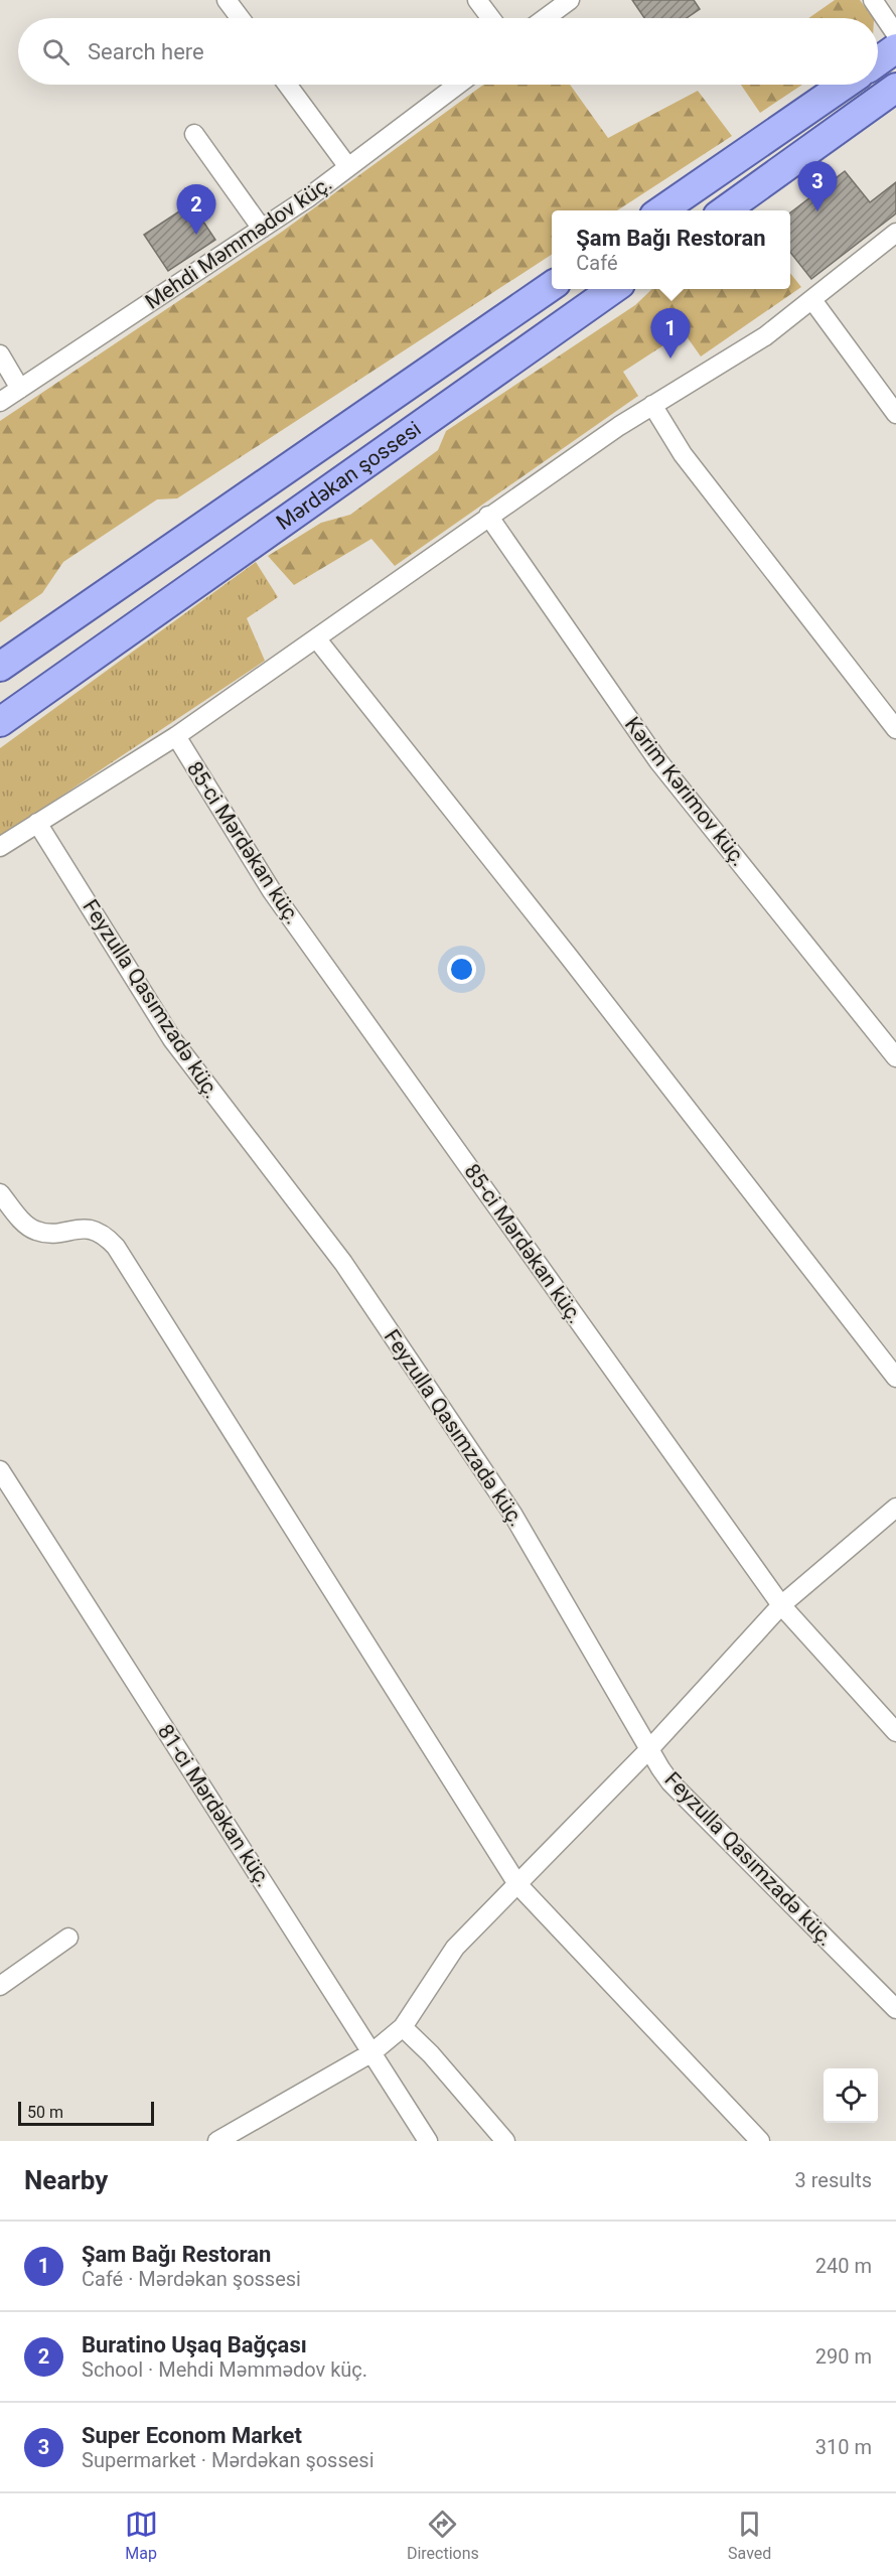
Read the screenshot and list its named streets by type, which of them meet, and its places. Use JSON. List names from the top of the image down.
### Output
{
  "streets": {
    "main road": ["Mərdəkan şossesi"],
    "street": [
      "Mehdi Məmmədov küç.",
      "Kərim Kərimov küç.",
      "85-ci Mərdəkan küç.",
      "Feyzulla Qasımzadə küç.",
      "81-ci Mərdəkan küç."
    ]
  },
  "scale_bar": "50 m",
  "page": {
    "search": "Search here",
    "pins": ["3", "2", "1"],
    "popup": ["Şam Bağı Restoran", "Café"],
    "scale": "50 m",
    "heading": ["Nearby", "3 results"],
    "list": [
      {
        "mark": "1",
        "name": "Şam Bağı Restoran",
        "note": "Café · Mərdəkan şossesi",
        "value": "240 m"
      },
      {
        "mark": "2",
        "name": "Buratino Uşaq Bağçası",
        "note": "School · Mehdi Məmmədov küç.",
        "value": "290 m"
      },
      {
        "mark": "3",
        "name": "Super Econom Market",
        "note": "Supermarket · Mərdəkan şossesi",
        "value": "310 m"
      }
    ],
    "nav": ["Map", "Directions", "Saved"]
  }
}
